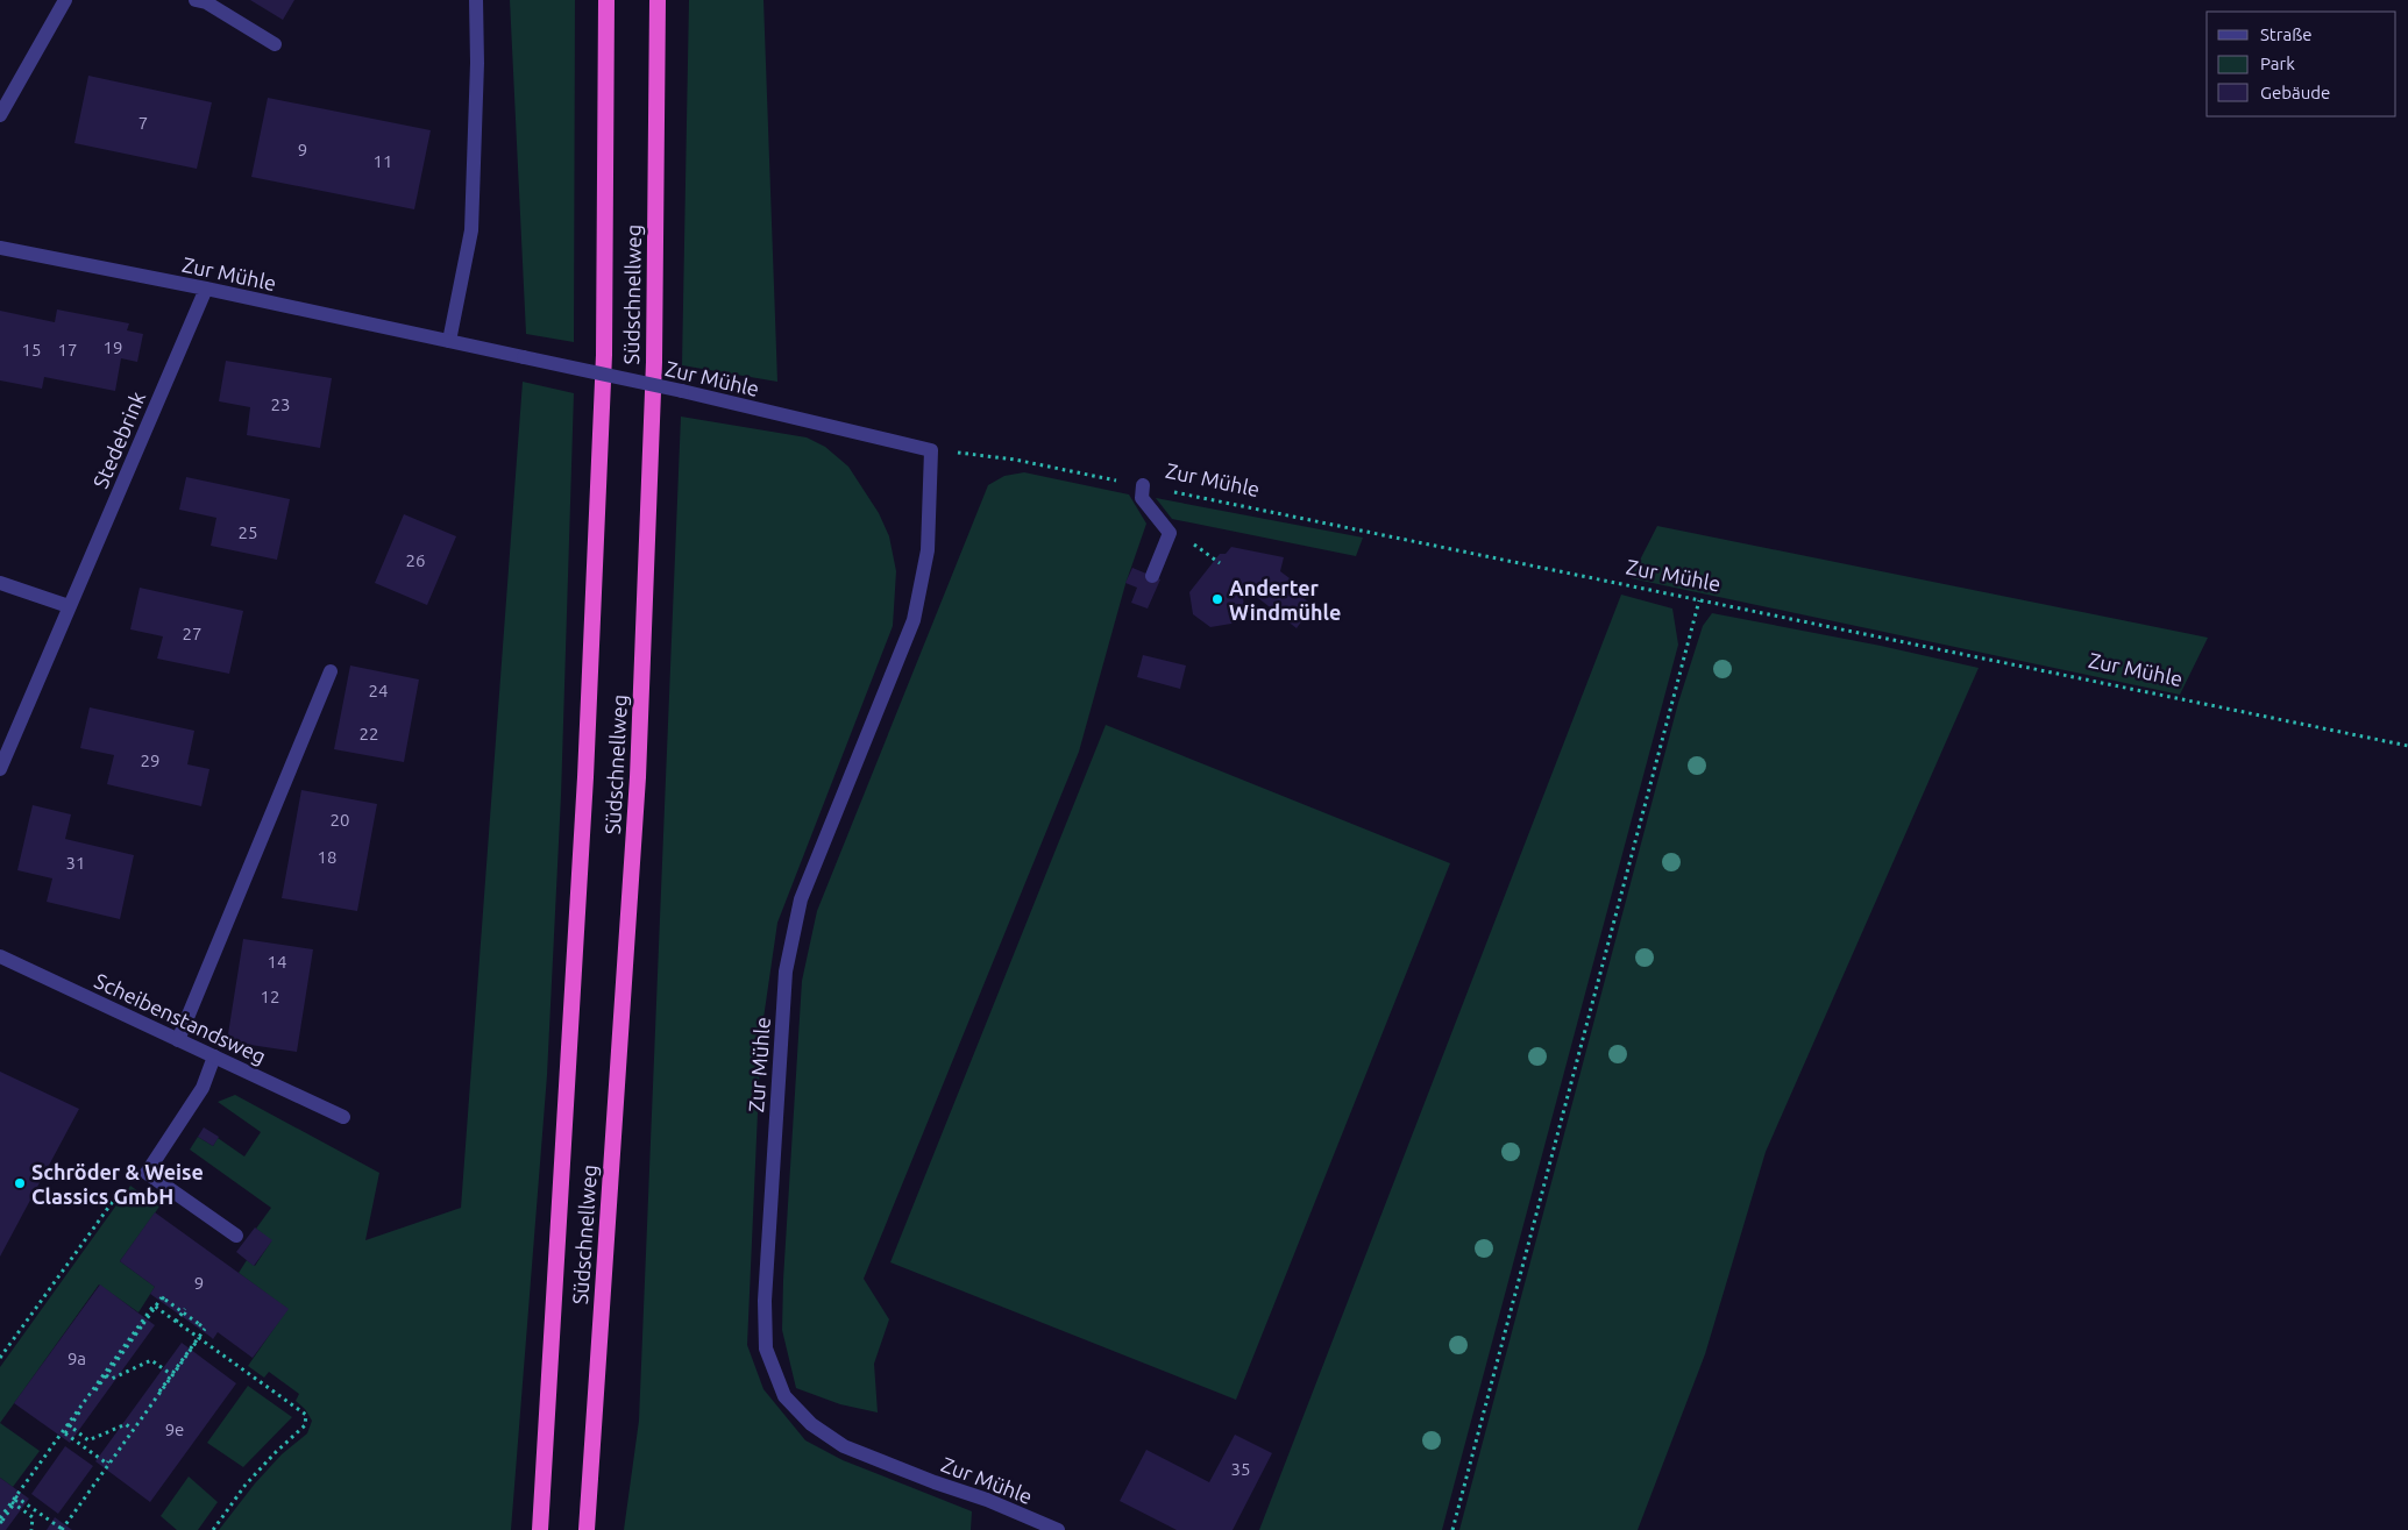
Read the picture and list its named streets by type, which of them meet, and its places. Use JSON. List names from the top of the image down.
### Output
{
  "streets": {
    "highway": ["Südschnellweg"],
    "street": ["Zur Mühle", "Stedebrink", "Scheibenstandsweg"]
  },
  "crossings": [
    ["Zur Mühle", "Stedebrink"]
  ],
  "places": ["Anderter Windmühle", "Schröder & Weise Classics GmbH"],
  "house_numbers": [
    "7",
    "9",
    "11",
    "19",
    "15",
    "17",
    "23",
    "25",
    "26",
    "27",
    "24",
    "22",
    "29",
    "20",
    "18",
    "31",
    "14",
    "12",
    "9",
    "9a",
    "9e",
    "35"
  ],
  "legend": ["Straße", "Park", "Gebäude"]
}
